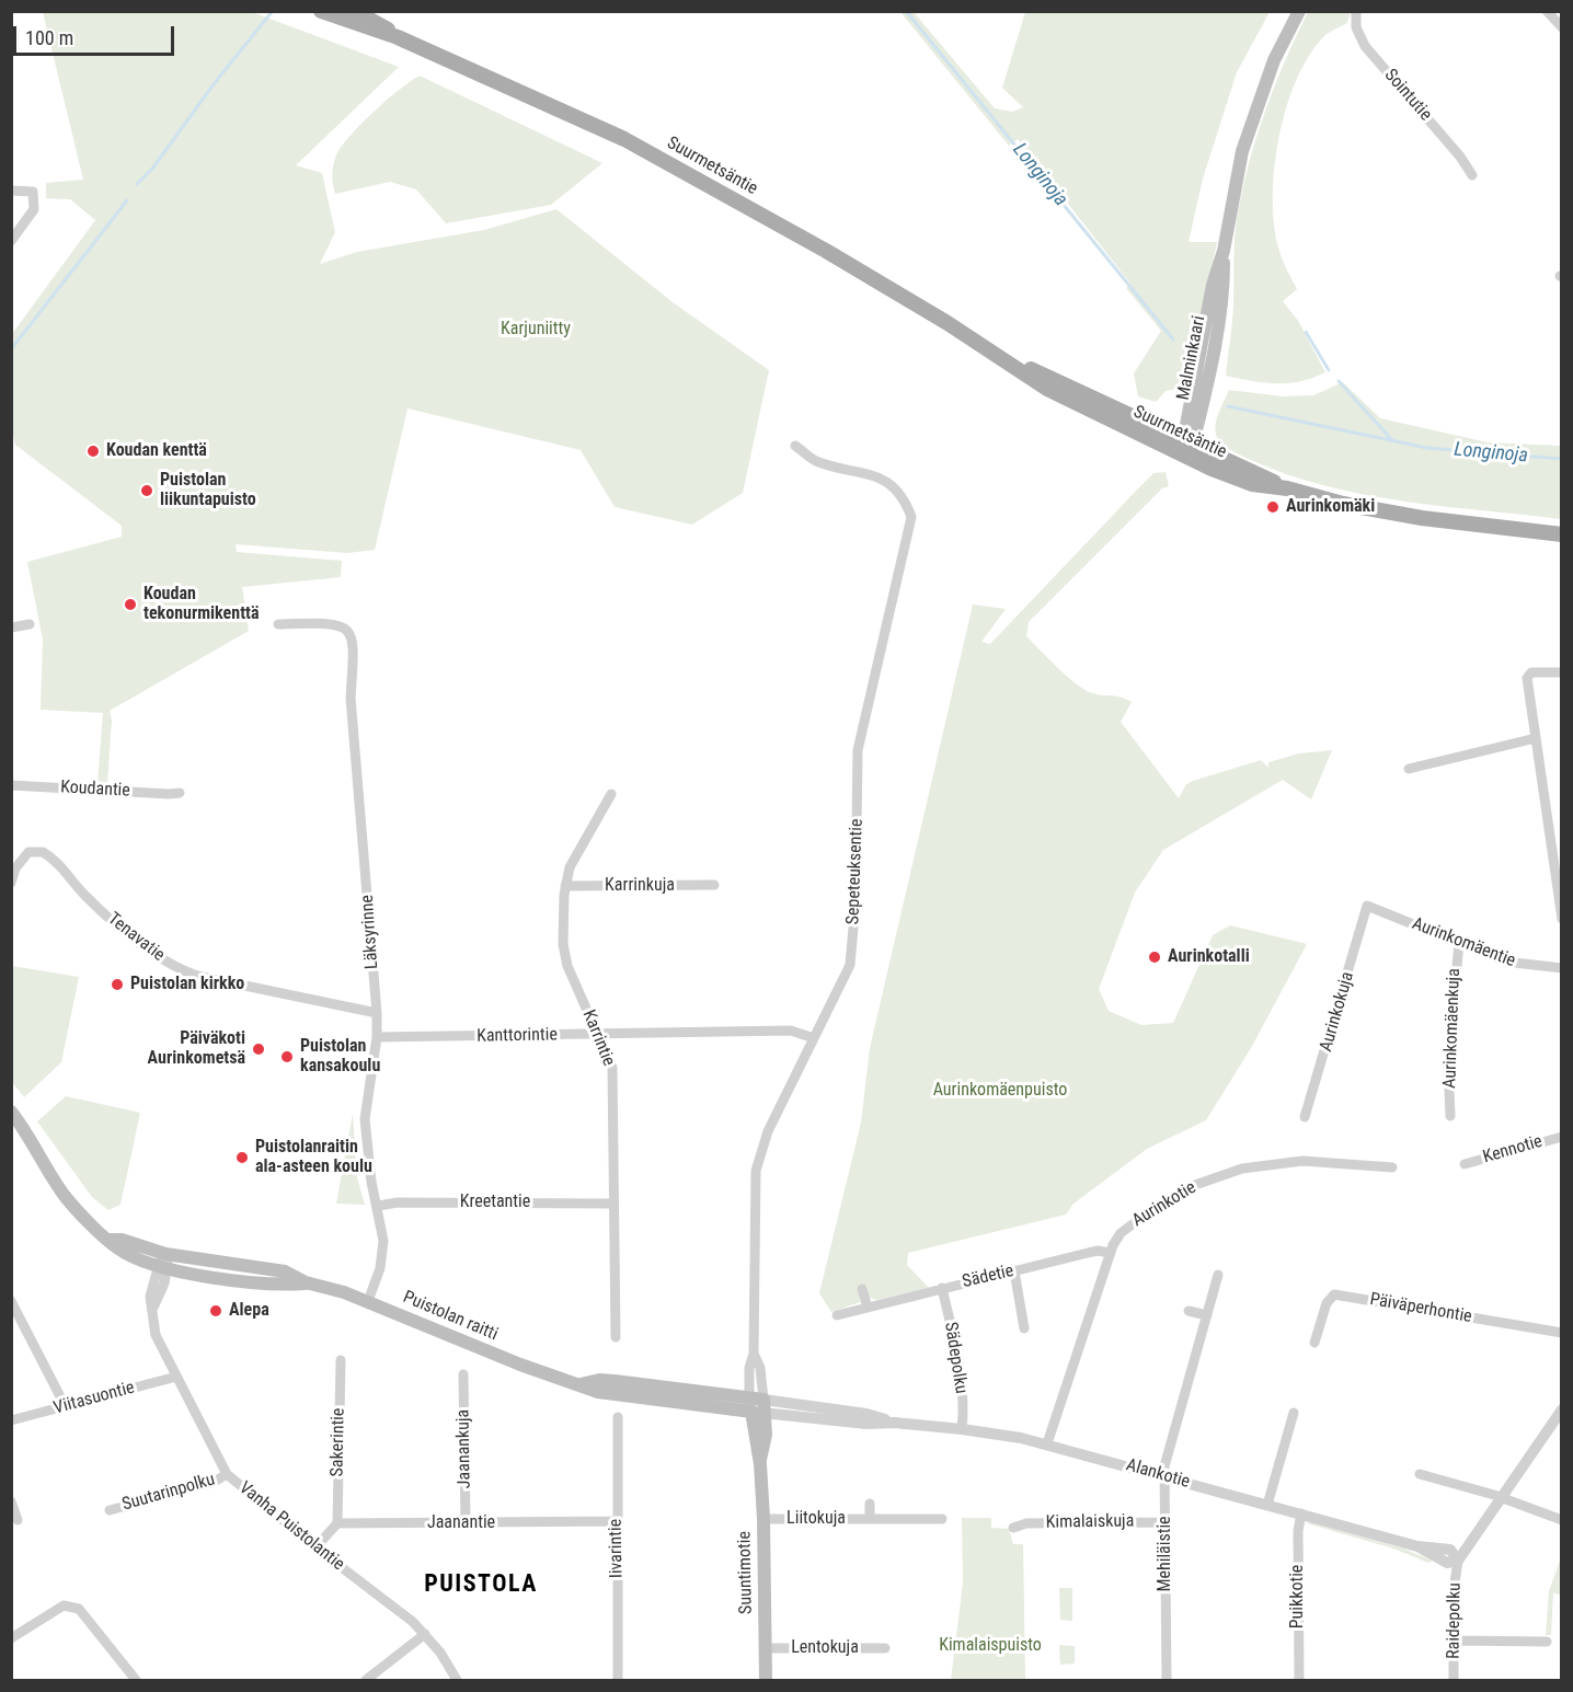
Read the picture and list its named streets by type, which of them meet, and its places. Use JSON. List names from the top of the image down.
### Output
{
  "streets": {
    "main road": [
      "Suurmetsäntie",
      "Malminkaari",
      "Puistolan raitti",
      "Suuntimotie"
    ],
    "street": [
      "Sointutie",
      "Koudantie",
      "Sepeteuksentie",
      "Karrinkuja",
      "Läksyrinne",
      "Tenavatie",
      "Aurinkomäentie",
      "Aurinkokuja",
      "Aurinkomäenkuja",
      "Kanttorintie",
      "Karrintie",
      "Kennotie",
      "Kreetantie",
      "Aurinkotie",
      "Sädetie",
      "Päiväperhontie",
      "Sädepolku",
      "Viitasuontie",
      "Sakerintie",
      "Jaanankuja",
      "Alankotie",
      "Suutarinpolku",
      "Liitokuja",
      "Kimalaiskuja",
      "Jaanantie",
      "Vanha Puistolantie",
      "Iivarintie",
      "Mehiläistie",
      "Puikkotie",
      "Raidepolku",
      "Lentokuja"
    ]
  },
  "crossings": [
    ["Suurmetsäntie", "Malminkaari"],
    ["Sepeteuksentie", "Kanttorintie"],
    ["Sepeteuksentie", "Puistolan raitti"],
    ["Sepeteuksentie", "Alankotie"],
    ["Sepeteuksentie", "Suuntimotie"],
    ["Karrinkuja", "Karrintie"],
    ["Läksyrinne", "Tenavatie"],
    ["Läksyrinne", "Kanttorintie"],
    ["Läksyrinne", "Kreetantie"],
    ["Läksyrinne", "Puistolan raitti"],
    ["Aurinkomäentie", "Aurinkokuja"],
    ["Aurinkomäentie", "Aurinkomäenkuja"],
    ["Kanttorintie", "Karrintie"],
    ["Karrintie", "Kreetantie"],
    ["Aurinkotie", "Sädetie"],
    ["Aurinkotie", "Alankotie"],
    ["Sädetie", "Sädepolku"],
    ["Puistolan raitti", "Alankotie"],
    ["Puistolan raitti", "Vanha Puistolantie"],
    ["Puistolan raitti", "Suuntimotie"],
    ["Sädepolku", "Alankotie"],
    ["Viitasuontie", "Vanha Puistolantie"],
    ["Sakerintie", "Jaanantie"],
    ["Jaanankuja", "Jaanantie"],
    ["Alankotie", "Mehiläistie"],
    ["Alankotie", "Suuntimotie"],
    ["Alankotie", "Puikkotie"],
    ["Alankotie", "Raidepolku"],
    ["Suutarinpolku", "Vanha Puistolantie"],
    ["Liitokuja", "Suuntimotie"],
    ["Kimalaiskuja", "Mehiläistie"],
    ["Jaanantie", "Iivarintie"],
    ["Suuntimotie", "Lentokuja"]
  ],
  "districts": ["PUISTOLA"],
  "water": ["Longinoja"],
  "parks": ["Karjuniitty", "Aurinkomäenpuisto", "Kimalaispuisto"],
  "places": [
    "Koudan kenttä",
    "Puistolan liikuntapuisto",
    "Aurinkomäki",
    "Koudan tekonurmikenttä",
    "Aurinkotalli",
    "Puistolan kirkko",
    "Päiväkoti Aurinkometsä",
    "Puistolan kansakoulu",
    "Puistolanraitin ala-asteen koulu",
    "Alepa"
  ],
  "scale_bar": "100 m"
}
